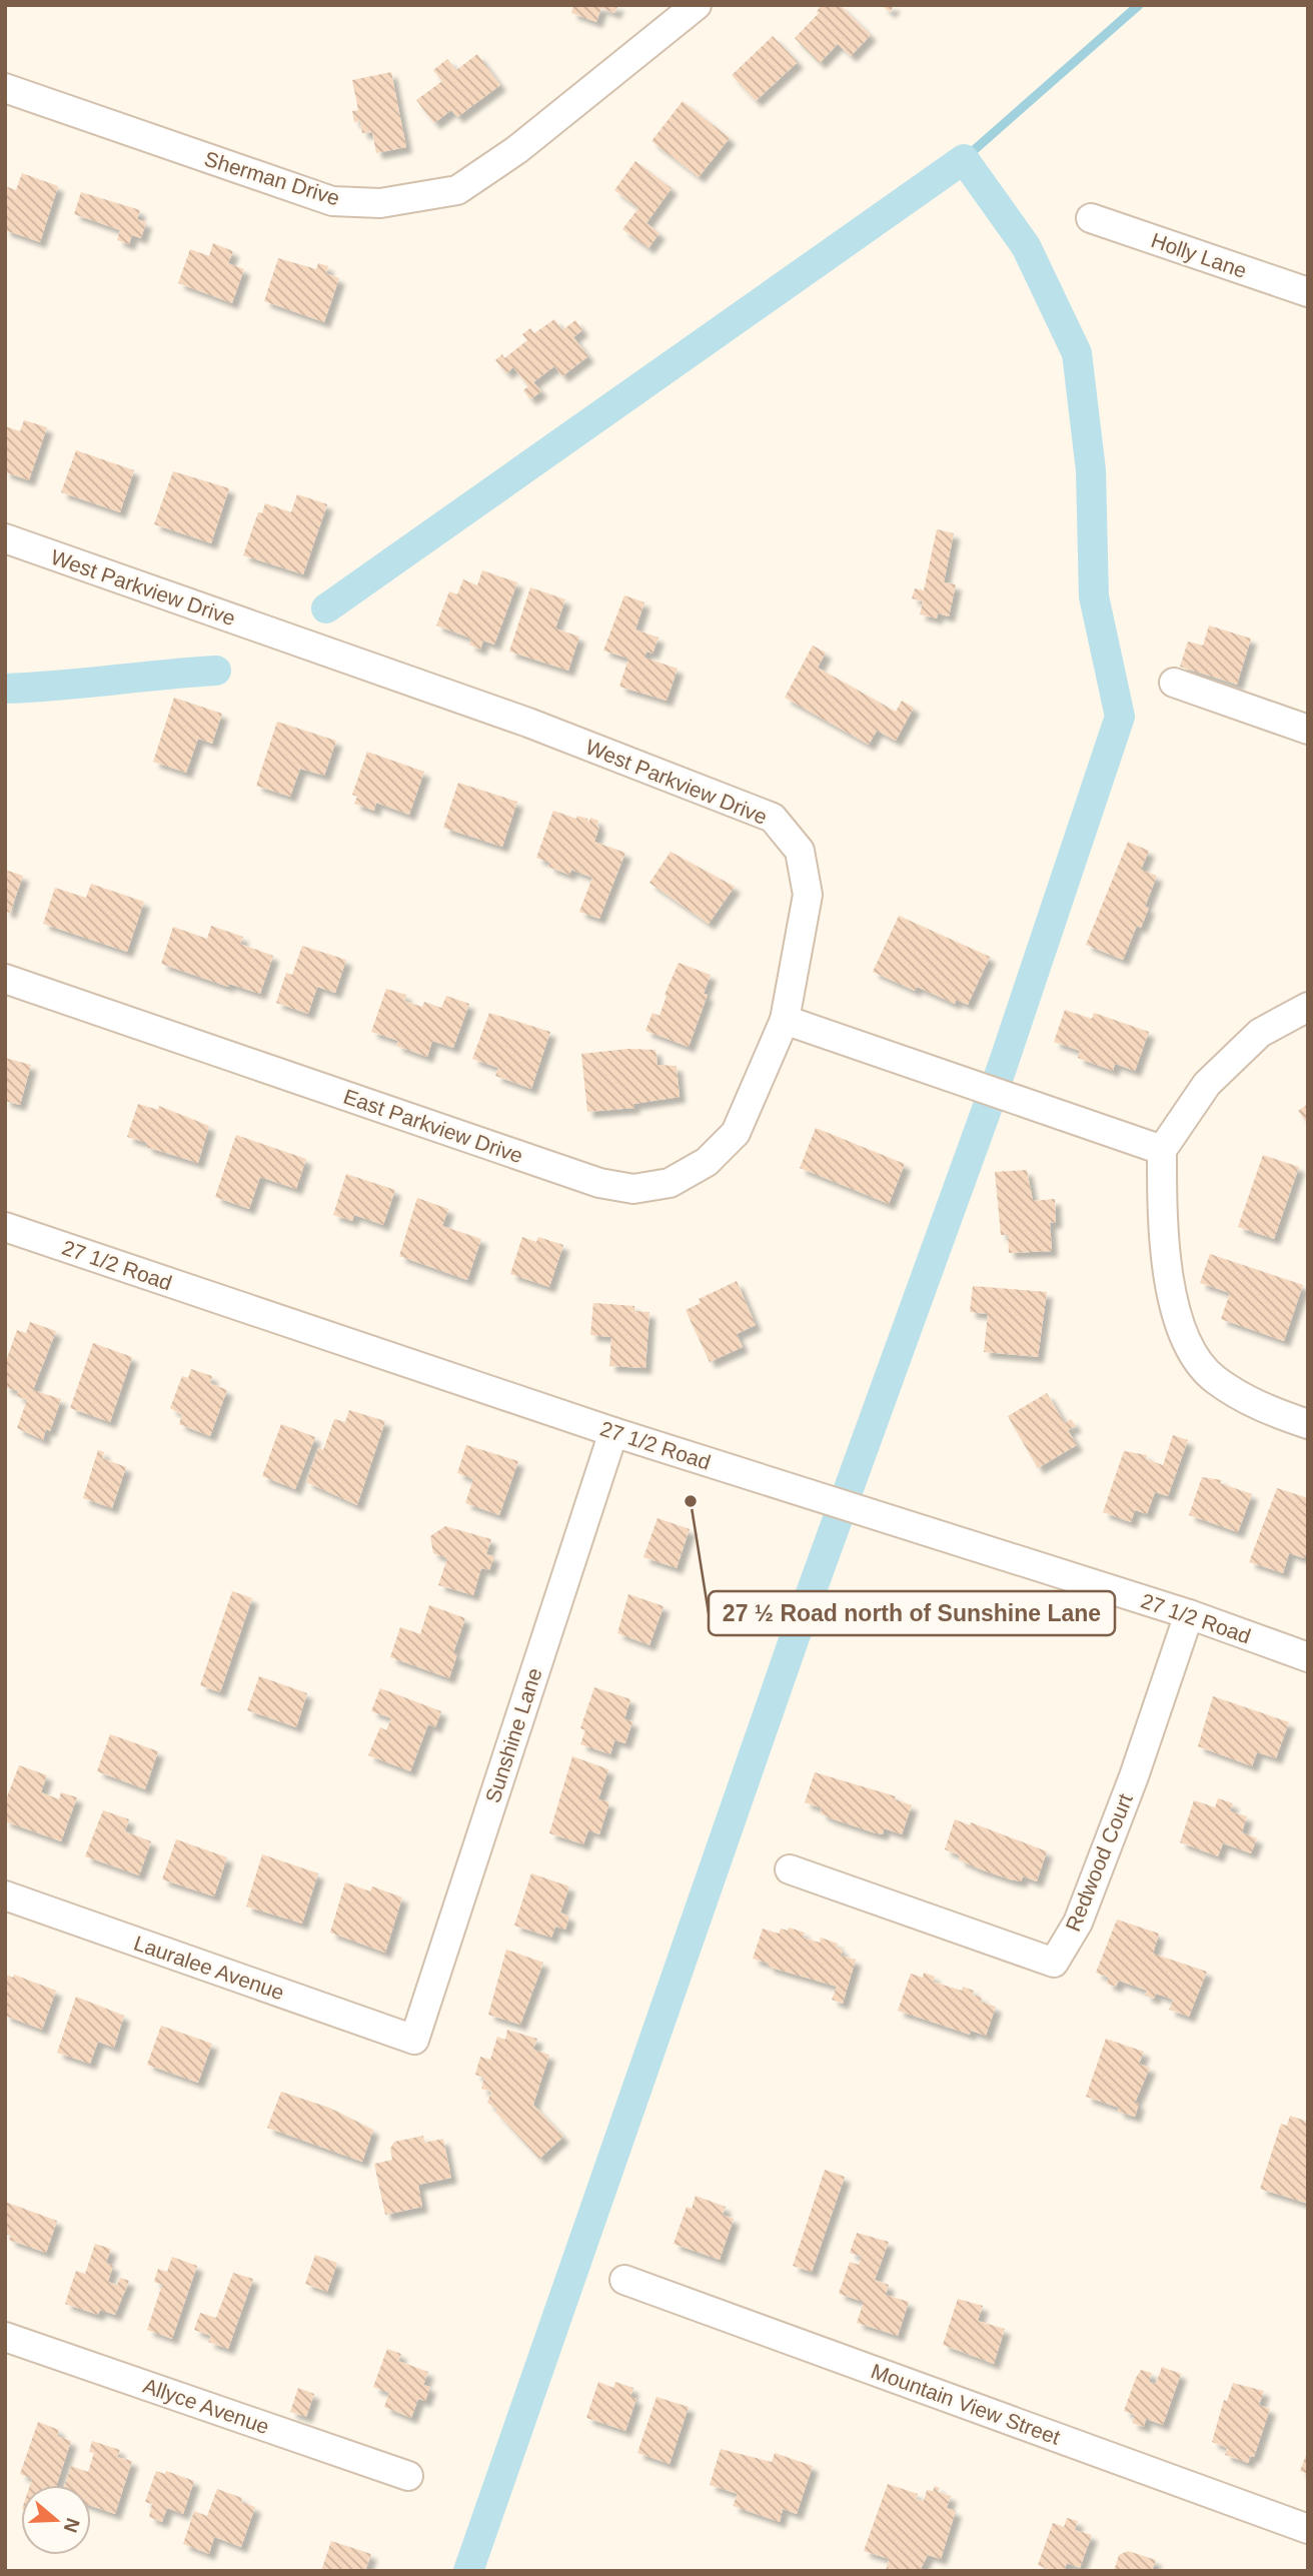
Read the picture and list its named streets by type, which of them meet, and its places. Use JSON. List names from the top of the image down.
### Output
{
  "streets": {
    "street": [
      "Sherman Drive",
      "Holly Lane",
      "West Parkview Drive",
      "East Parkview Drive",
      "27 1/2 Road",
      "Sunshine Lane",
      "Redwood Court",
      "Lauralee Avenue",
      "Mountain View Street",
      "Allyce Avenue"
    ]
  },
  "crossings": [
    ["West Parkview Drive", "East Parkview Drive"],
    ["27 1/2 Road", "Sunshine Lane"],
    ["27 1/2 Road", "Redwood Court"],
    ["Sunshine Lane", "Lauralee Avenue"]
  ],
  "places": ["27 ½ Road north of Sunshine Lane"],
  "north": "right"
}
